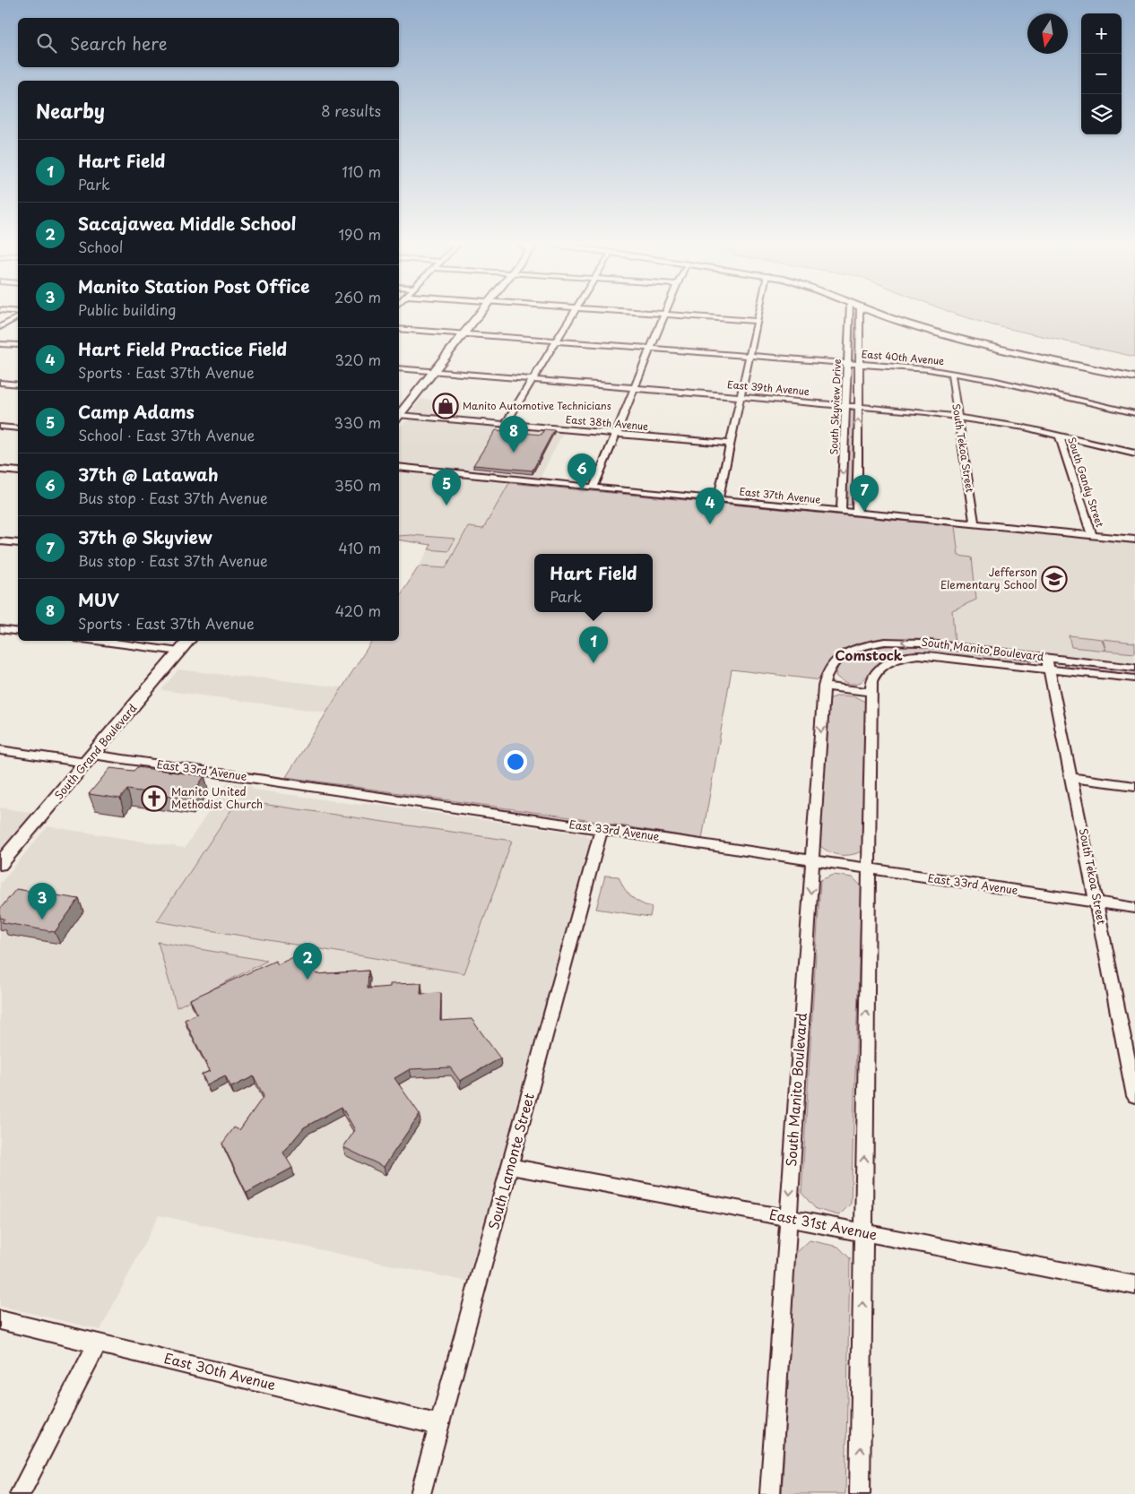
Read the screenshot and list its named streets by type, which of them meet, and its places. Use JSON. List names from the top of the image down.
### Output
{
  "streets": {
    "main road": ["South Grand Boulevard"],
    "street": [
      "East 40th Avenue",
      "East 39th Avenue",
      "South Skyview Drive",
      "East 38th Avenue",
      "South Tekoa Street",
      "South Gandy Street",
      "East 37th Avenue",
      "South Manito Boulevard",
      "East 33rd Avenue",
      "South Lamonte Street",
      "East 31st Avenue",
      "East 30th Avenue"
    ]
  },
  "crossings": [
    ["East 40th Avenue", "South Skyview Drive"],
    ["East 40th Avenue", "South Tekoa Street"],
    ["East 39th Avenue", "South Skyview Drive"],
    ["East 39th Avenue", "South Tekoa Street"],
    ["East 39th Avenue", "South Gandy Street"],
    ["South Skyview Drive", "East 37th Avenue"],
    ["South Tekoa Street", "East 37th Avenue"],
    ["South Tekoa Street", "South Manito Boulevard"],
    ["South Tekoa Street", "East 33rd Avenue"],
    ["South Gandy Street", "East 37th Avenue"],
    ["South Manito Boulevard", "East 33rd Avenue"],
    ["South Manito Boulevard", "East 31st Avenue"],
    ["South Grand Boulevard", "East 33rd Avenue"],
    ["East 33rd Avenue", "South Lamonte Street"],
    ["South Lamonte Street", "East 31st Avenue"],
    ["South Lamonte Street", "East 30th Avenue"]
  ],
  "districts": ["Comstock"],
  "places": {
    "shop": ["Manito Automotive Technicians"],
    "school or university": ["Jefferson Elementary School"],
    "church": ["Manito United Methodist Church"]
  },
  "north": "bottom",
  "page": {
    "map_buttons": ["+", "−"],
    "search": "Search here",
    "heading": ["Nearby", "8 results"],
    "list": [
      {
        "mark": "1",
        "name": "Hart Field",
        "note": "Park",
        "value": "110 m"
      },
      {
        "mark": "2",
        "name": "Sacajawea Middle School",
        "note": "School",
        "value": "190 m"
      },
      {
        "mark": "3",
        "name": "Manito Station Post Office",
        "note": "Public building",
        "value": "260 m"
      },
      {
        "mark": "4",
        "name": "Hart Field Practice Field",
        "note": "Sports · East 37th Avenue",
        "value": "320 m"
      },
      {
        "mark": "5",
        "name": "Camp Adams",
        "note": "School · East 37th Avenue",
        "value": "330 m"
      },
      {
        "mark": "6",
        "name": "37th @ Latawah",
        "note": "Bus stop · East 37th Avenue",
        "value": "350 m"
      },
      {
        "mark": "7",
        "name": "37th @ Skyview",
        "note": "Bus stop · East 37th Avenue",
        "value": "410 m"
      },
      {
        "mark": "8",
        "name": "MUV",
        "note": "Sports · East 37th Avenue",
        "value": "420 m"
      }
    ],
    "pins": [
      "8",
      "6",
      "5",
      "7",
      "4",
      "1",
      "3",
      "2"
    ],
    "popup": ["Hart Field", "Park"]
  }
}
